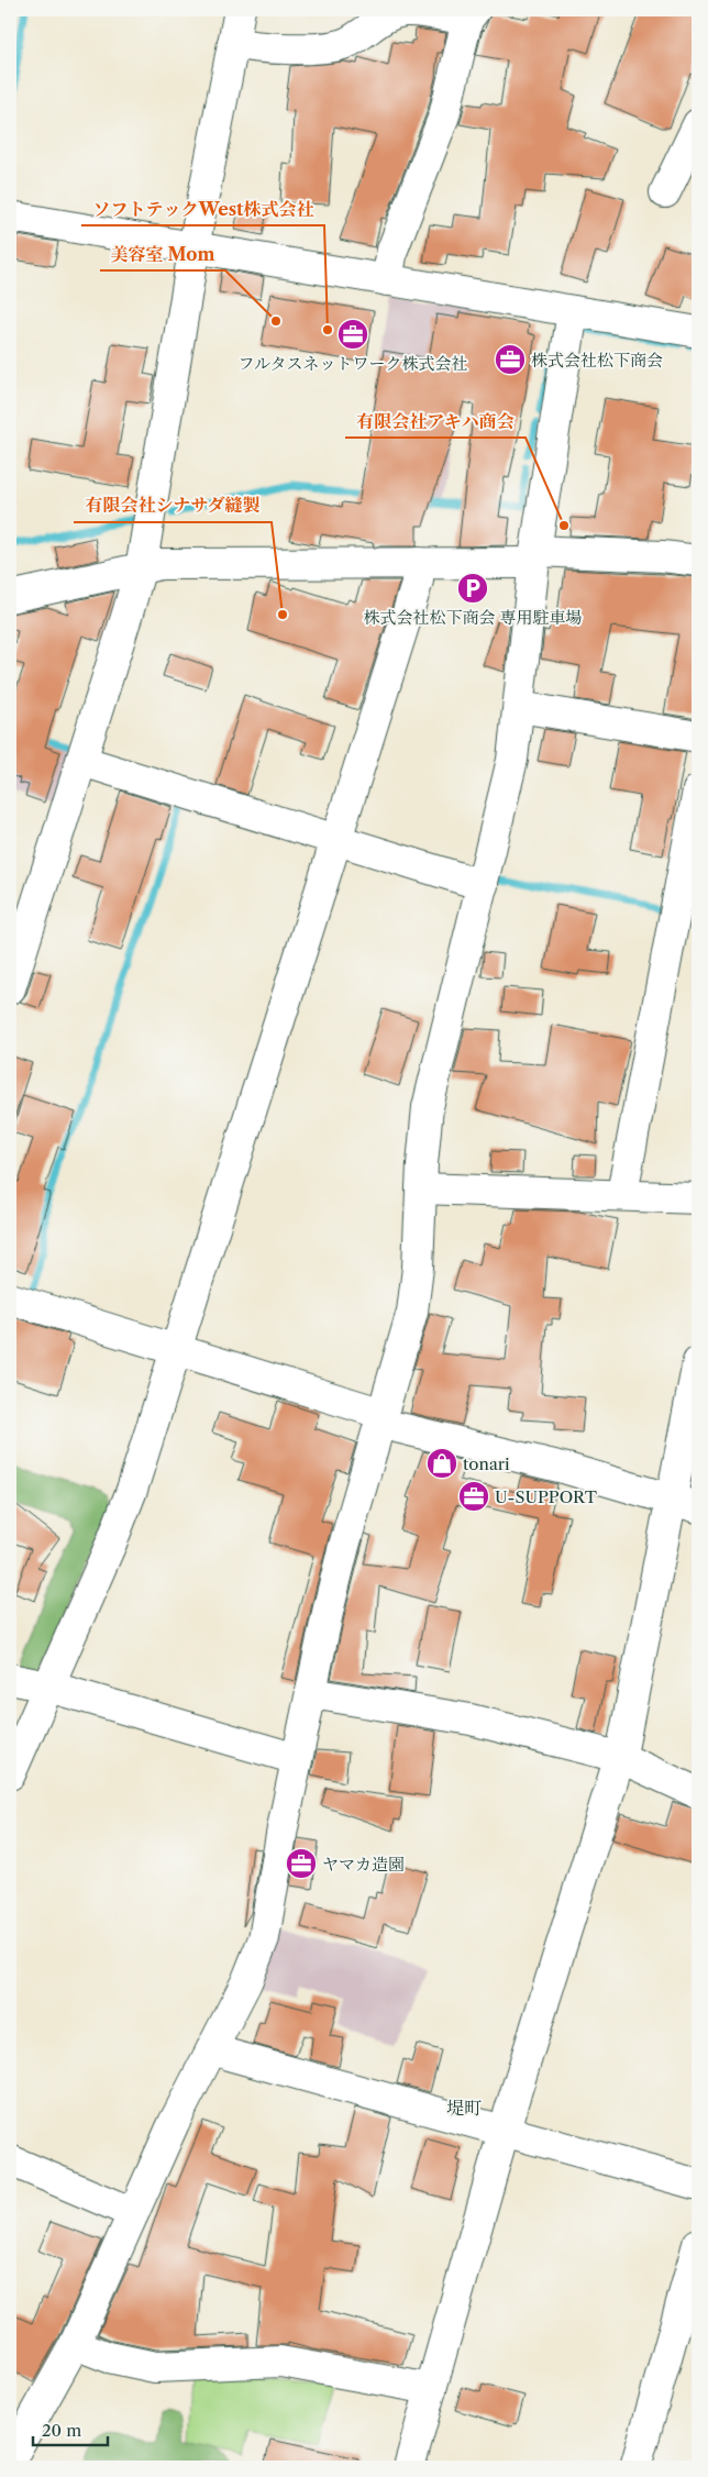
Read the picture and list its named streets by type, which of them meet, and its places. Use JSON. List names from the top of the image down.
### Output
{
  "districts": ["堤町"],
  "places": {
    "other": [
      "美容室 Mom",
      "ソフトテックWest株式会社",
      "有限会社アキハ商会",
      "有限会社シナサダ縫製"
    ],
    "office": [
      "フルタスネットワーク株式会社",
      "株式会社松下商会",
      "U-SUPPORT",
      "ヤマカ造園"
    ],
    "parking": ["株式会社松下商会 専用駐車場"],
    "shop": ["tonari"]
  },
  "scale_bar": "20 m"
}
